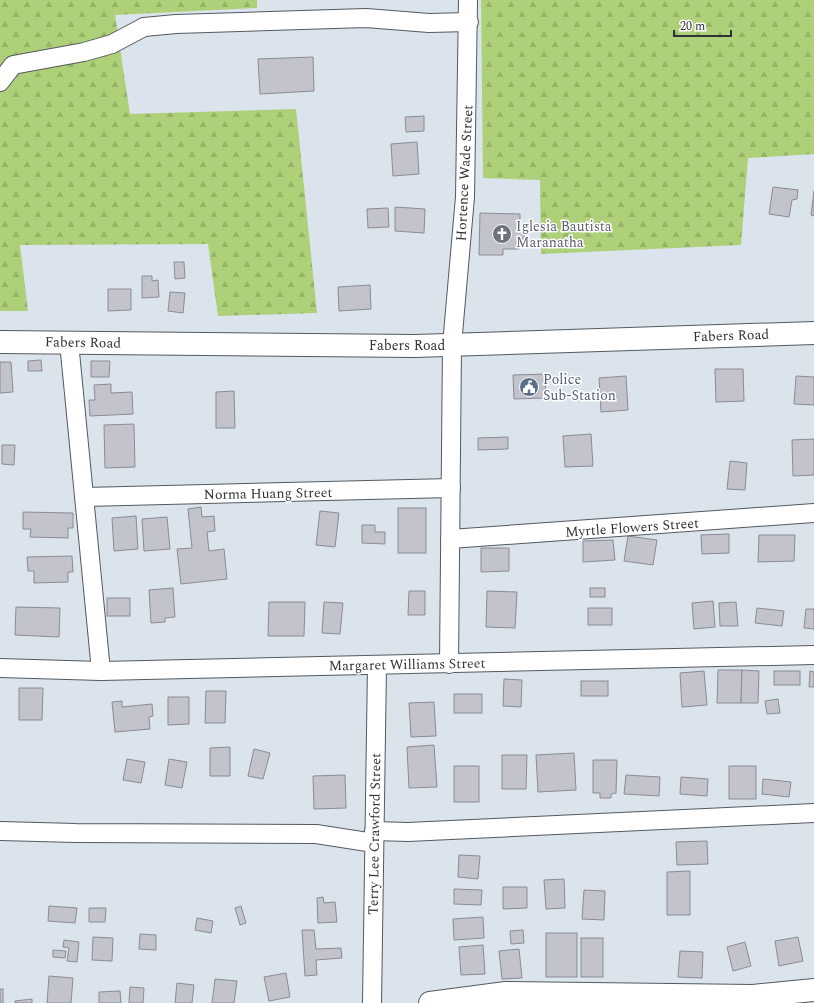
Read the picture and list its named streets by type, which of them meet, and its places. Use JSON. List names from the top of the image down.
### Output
{
  "streets": {
    "main road": ["Fabers Road"],
    "street": [
      "Hortence Wade Street",
      "Norma Huang Street",
      "Myrtle Flowers Street",
      "Margaret Williams Street",
      "Terry Lee Crawford Street"
    ]
  },
  "crossings": [
    ["Hortence Wade Street", "Fabers Road"],
    ["Hortence Wade Street", "Norma Huang Street"],
    ["Hortence Wade Street", "Myrtle Flowers Street"],
    ["Hortence Wade Street", "Margaret Williams Street"],
    ["Margaret Williams Street", "Terry Lee Crawford Street"]
  ],
  "places": {
    "church": ["Iglesia Bautista Maranatha"],
    "public building": ["Police Sub-Station"]
  },
  "scale_bar": "20 m"
}
